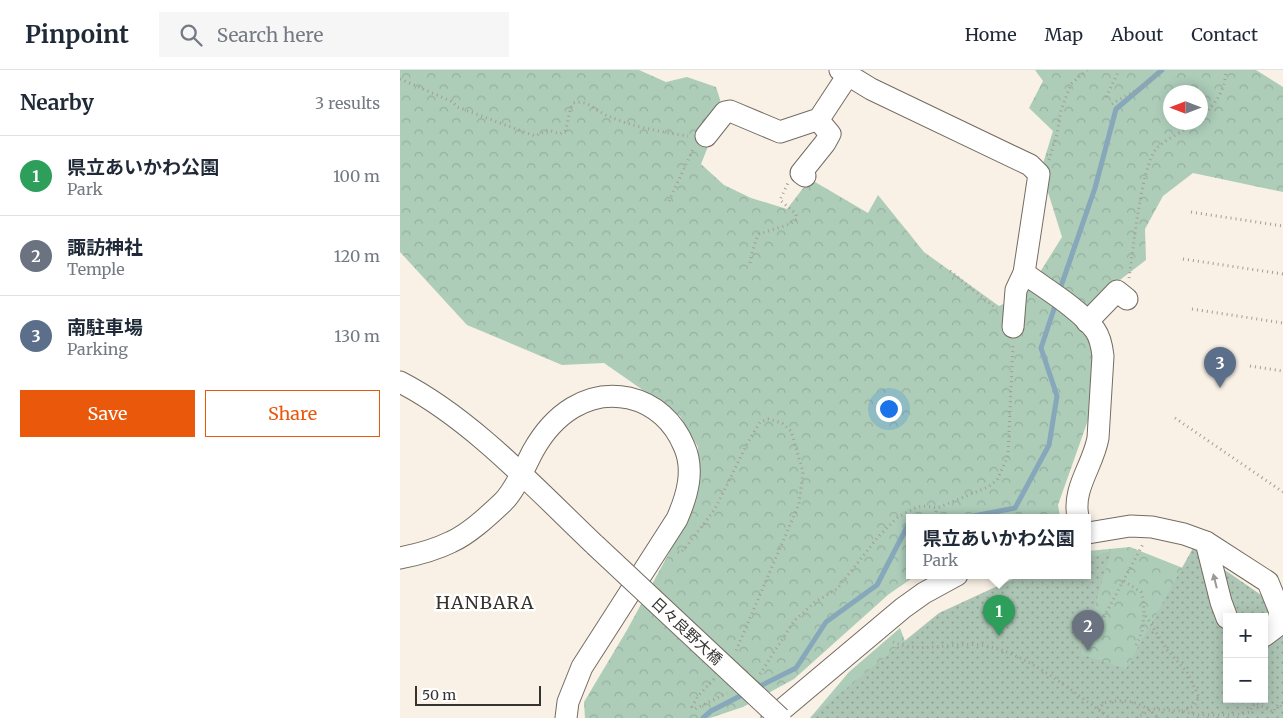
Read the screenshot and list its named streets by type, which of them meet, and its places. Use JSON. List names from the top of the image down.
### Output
{
  "streets": {
    "street": ["日々良野大橋"]
  },
  "districts": ["HANBARA"],
  "scale_bar": "50 m",
  "north": "left",
  "page": {
    "header": "Pinpoint",
    "search": "Search here",
    "nav": [
      "Home",
      "Map",
      "About",
      "Contact"
    ],
    "heading": ["Nearby", "3 results"],
    "list": [
      {
        "mark": "1",
        "name": "県立あいかわ公園",
        "note": "Park",
        "value": "100 m"
      },
      {
        "mark": "2",
        "name": "諏訪神社",
        "note": "Temple",
        "value": "120 m"
      },
      {
        "mark": "3",
        "name": "南駐車場",
        "note": "Parking",
        "value": "130 m"
      }
    ],
    "pins": ["3", "1", "2"],
    "buttons": ["Save", "Share"],
    "popup": ["県立あいかわ公園", "Park"],
    "map_buttons": ["+", "−"],
    "scale": "50 m"
  }
}
